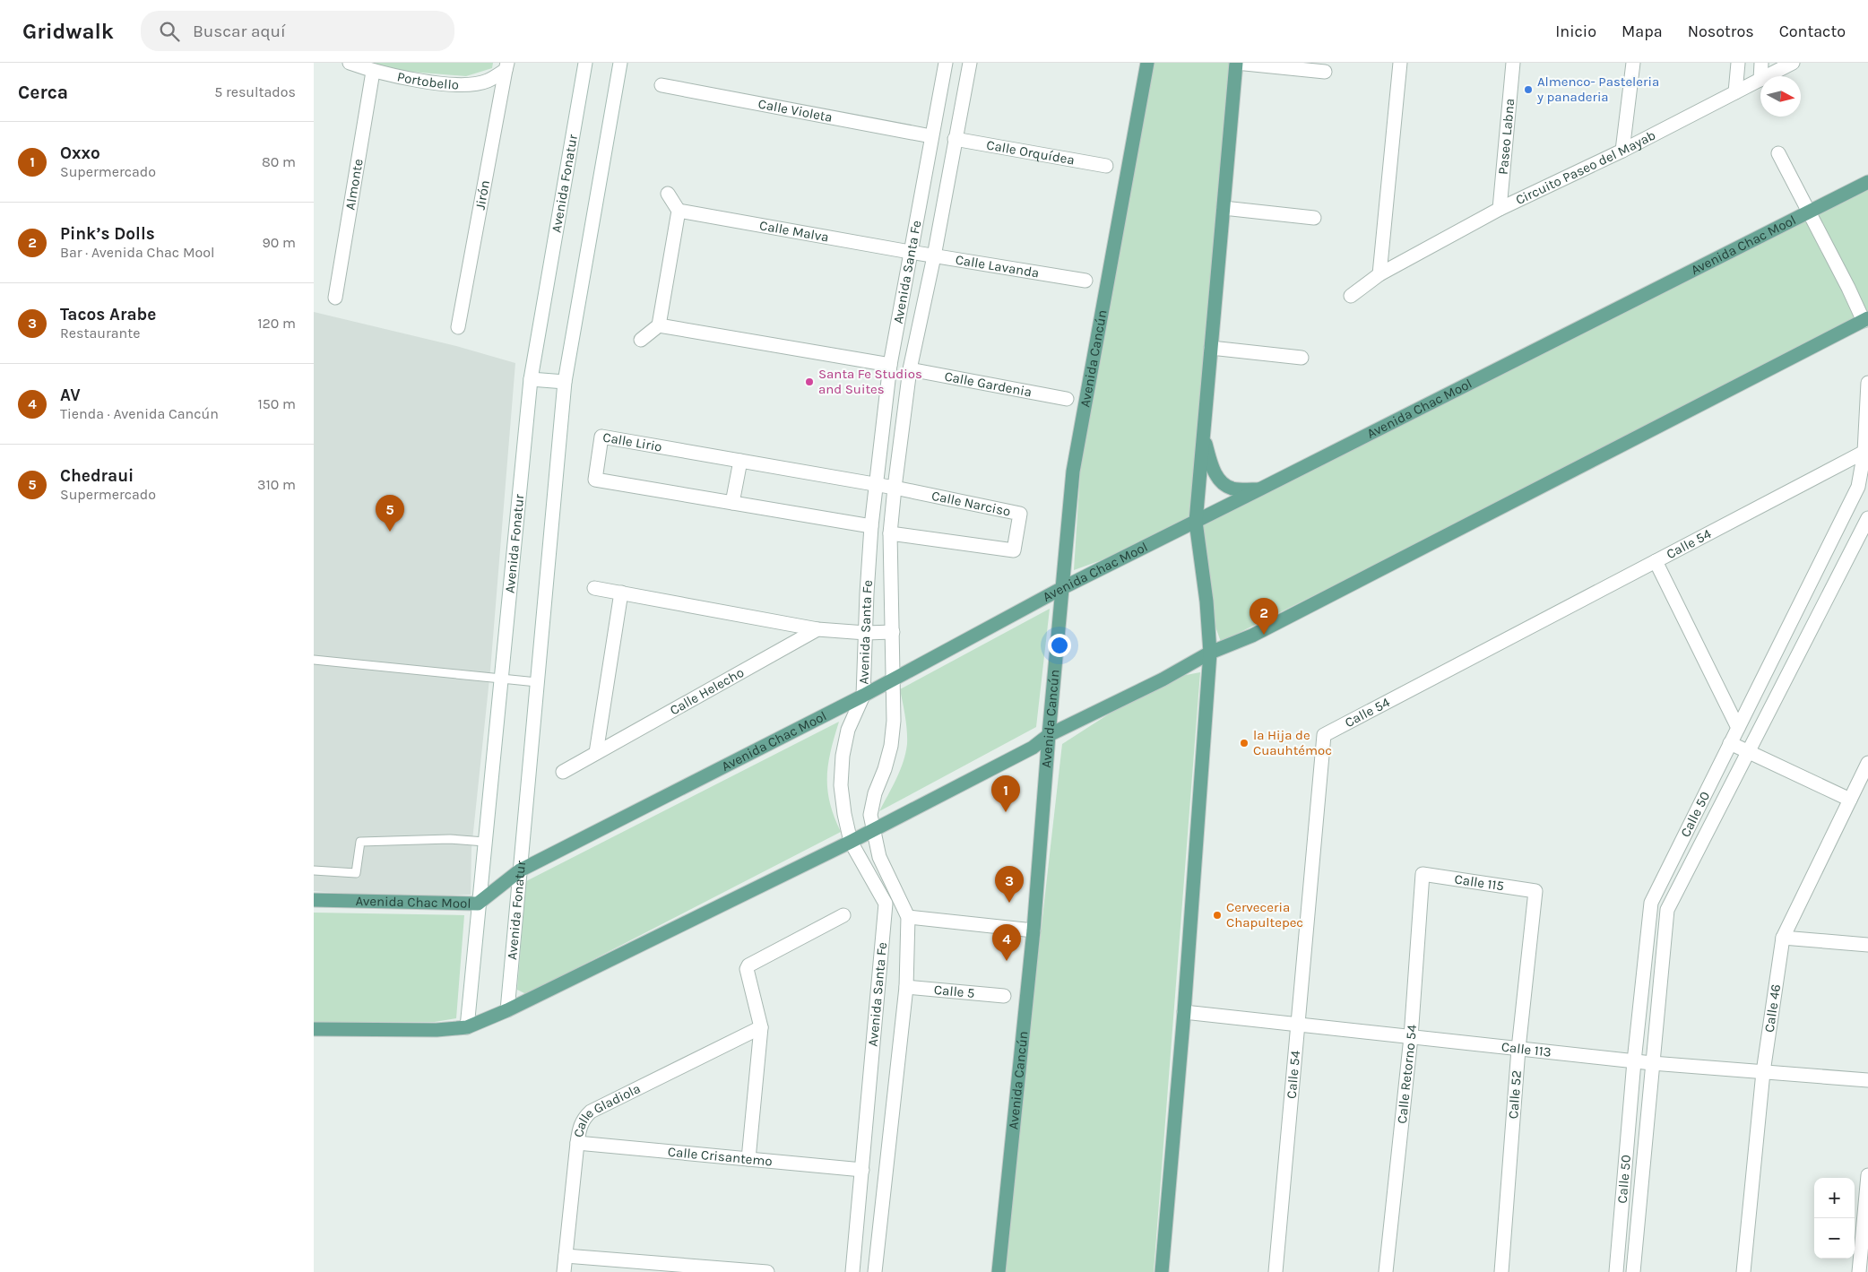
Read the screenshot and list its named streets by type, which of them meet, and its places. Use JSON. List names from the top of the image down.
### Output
{
  "streets": {
    "main road": ["Avenida Chac Mool", "Avenida Cancún"],
    "street": [
      "Portobello",
      "Calle Violeta",
      "Paseo Labna",
      "Calle Orquídea",
      "Circuito Paseo del Mayab",
      "Avenida Fonatur",
      "Almonte",
      "Jirón",
      "Calle Malva",
      "Calle Lavanda",
      "Avenida Santa Fe",
      "Calle Gardenia",
      "Calle Lirio",
      "Calle Narciso",
      "Calle 54",
      "Calle Helecho",
      "Calle 50",
      "Calle 115",
      "Calle 5",
      "Calle 46",
      "Calle 113",
      "Calle Retorno 54",
      "Calle 52",
      "Calle Gladiola",
      "Calle Crisantemo"
    ]
  },
  "crossings": [
    ["Portobello", "Almonte"],
    ["Portobello", "Jirón"],
    ["Calle Violeta", "Avenida Santa Fe"],
    ["Paseo Labna", "Circuito Paseo del Mayab"],
    ["Calle Orquídea", "Avenida Santa Fe"],
    ["Avenida Fonatur", "Avenida Chac Mool"],
    ["Calle Malva", "Calle Lavanda"],
    ["Calle Malva", "Avenida Santa Fe"],
    ["Avenida Chac Mool", "Avenida Santa Fe"],
    ["Avenida Chac Mool", "Avenida Cancún"],
    ["Calle Lavanda", "Avenida Santa Fe"],
    ["Avenida Santa Fe", "Calle Gardenia"],
    ["Avenida Santa Fe", "Calle Lirio"],
    ["Avenida Santa Fe", "Calle Narciso"],
    ["Avenida Santa Fe", "Calle 5"],
    ["Avenida Santa Fe", "Calle Crisantemo"],
    ["Calle Lirio", "Calle Narciso"],
    ["Calle 54", "Calle 50"],
    ["Calle 54", "Calle 113"],
    ["Calle 50", "Calle 113"],
    ["Calle 115", "Calle Retorno 54"],
    ["Calle 115", "Calle 52"],
    ["Calle 46", "Calle 113"],
    ["Calle 113", "Calle Retorno 54"],
    ["Calle 113", "Calle 52"],
    ["Calle Gladiola", "Calle Crisantemo"]
  ],
  "places": [
    "Almenco- Pasteleria y panaderia",
    "Santa Fe Studios and Suites",
    "la Hija de Cuauhtémoc",
    "Cerveceria Chapultepec"
  ],
  "north": "right",
  "page": {
    "header": "Gridwalk",
    "search": "Buscar aquí",
    "nav": [
      "Inicio",
      "Mapa",
      "Nosotros",
      "Contacto"
    ],
    "heading": ["Cerca", "5 resultados"],
    "list": [
      {
        "mark": "1",
        "name": "Oxxo",
        "note": "Supermercado",
        "value": "80 m"
      },
      {
        "mark": "2",
        "name": "Pink’s Dolls",
        "note": "Bar · Avenida Chac Mool",
        "value": "90 m"
      },
      {
        "mark": "3",
        "name": "Tacos Arabe",
        "note": "Restaurante",
        "value": "120 m"
      },
      {
        "mark": "4",
        "name": "AV",
        "note": "Tienda · Avenida Cancún",
        "value": "150 m"
      },
      {
        "mark": "5",
        "name": "Chedraui",
        "note": "Supermercado",
        "value": "310 m"
      }
    ],
    "pins": [
      "5",
      "2",
      "1",
      "3",
      "4"
    ],
    "map_buttons": ["+", "−"]
  }
}
